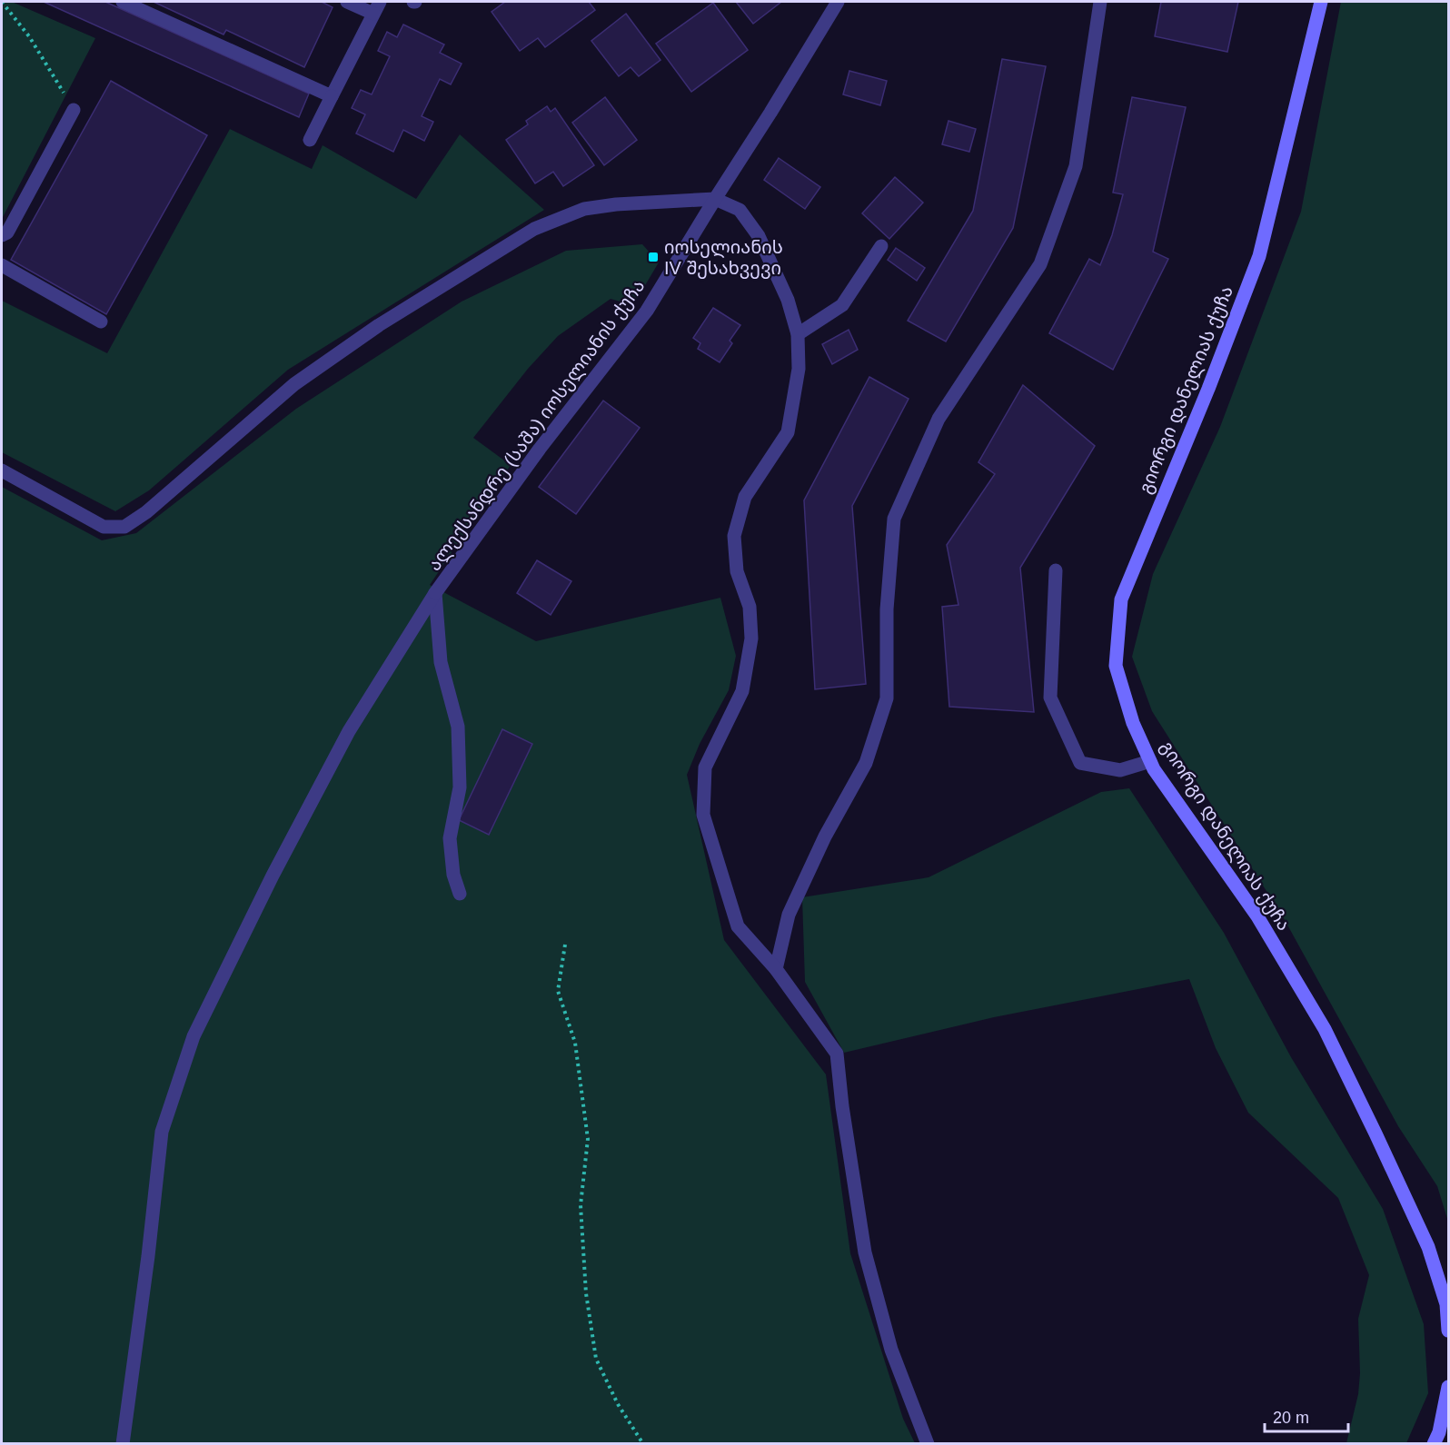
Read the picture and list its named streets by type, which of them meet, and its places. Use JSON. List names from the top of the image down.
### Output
{
  "streets": {
    "street": ["გიორგი დანელიას ქუჩა", "ალექსანდრე (საშა) იოსელიანის ქუჩა"]
  },
  "places": {
    "transit": ["იოსელიანის IV შესახვევი"]
  },
  "scale_bar": "20 m"
}
